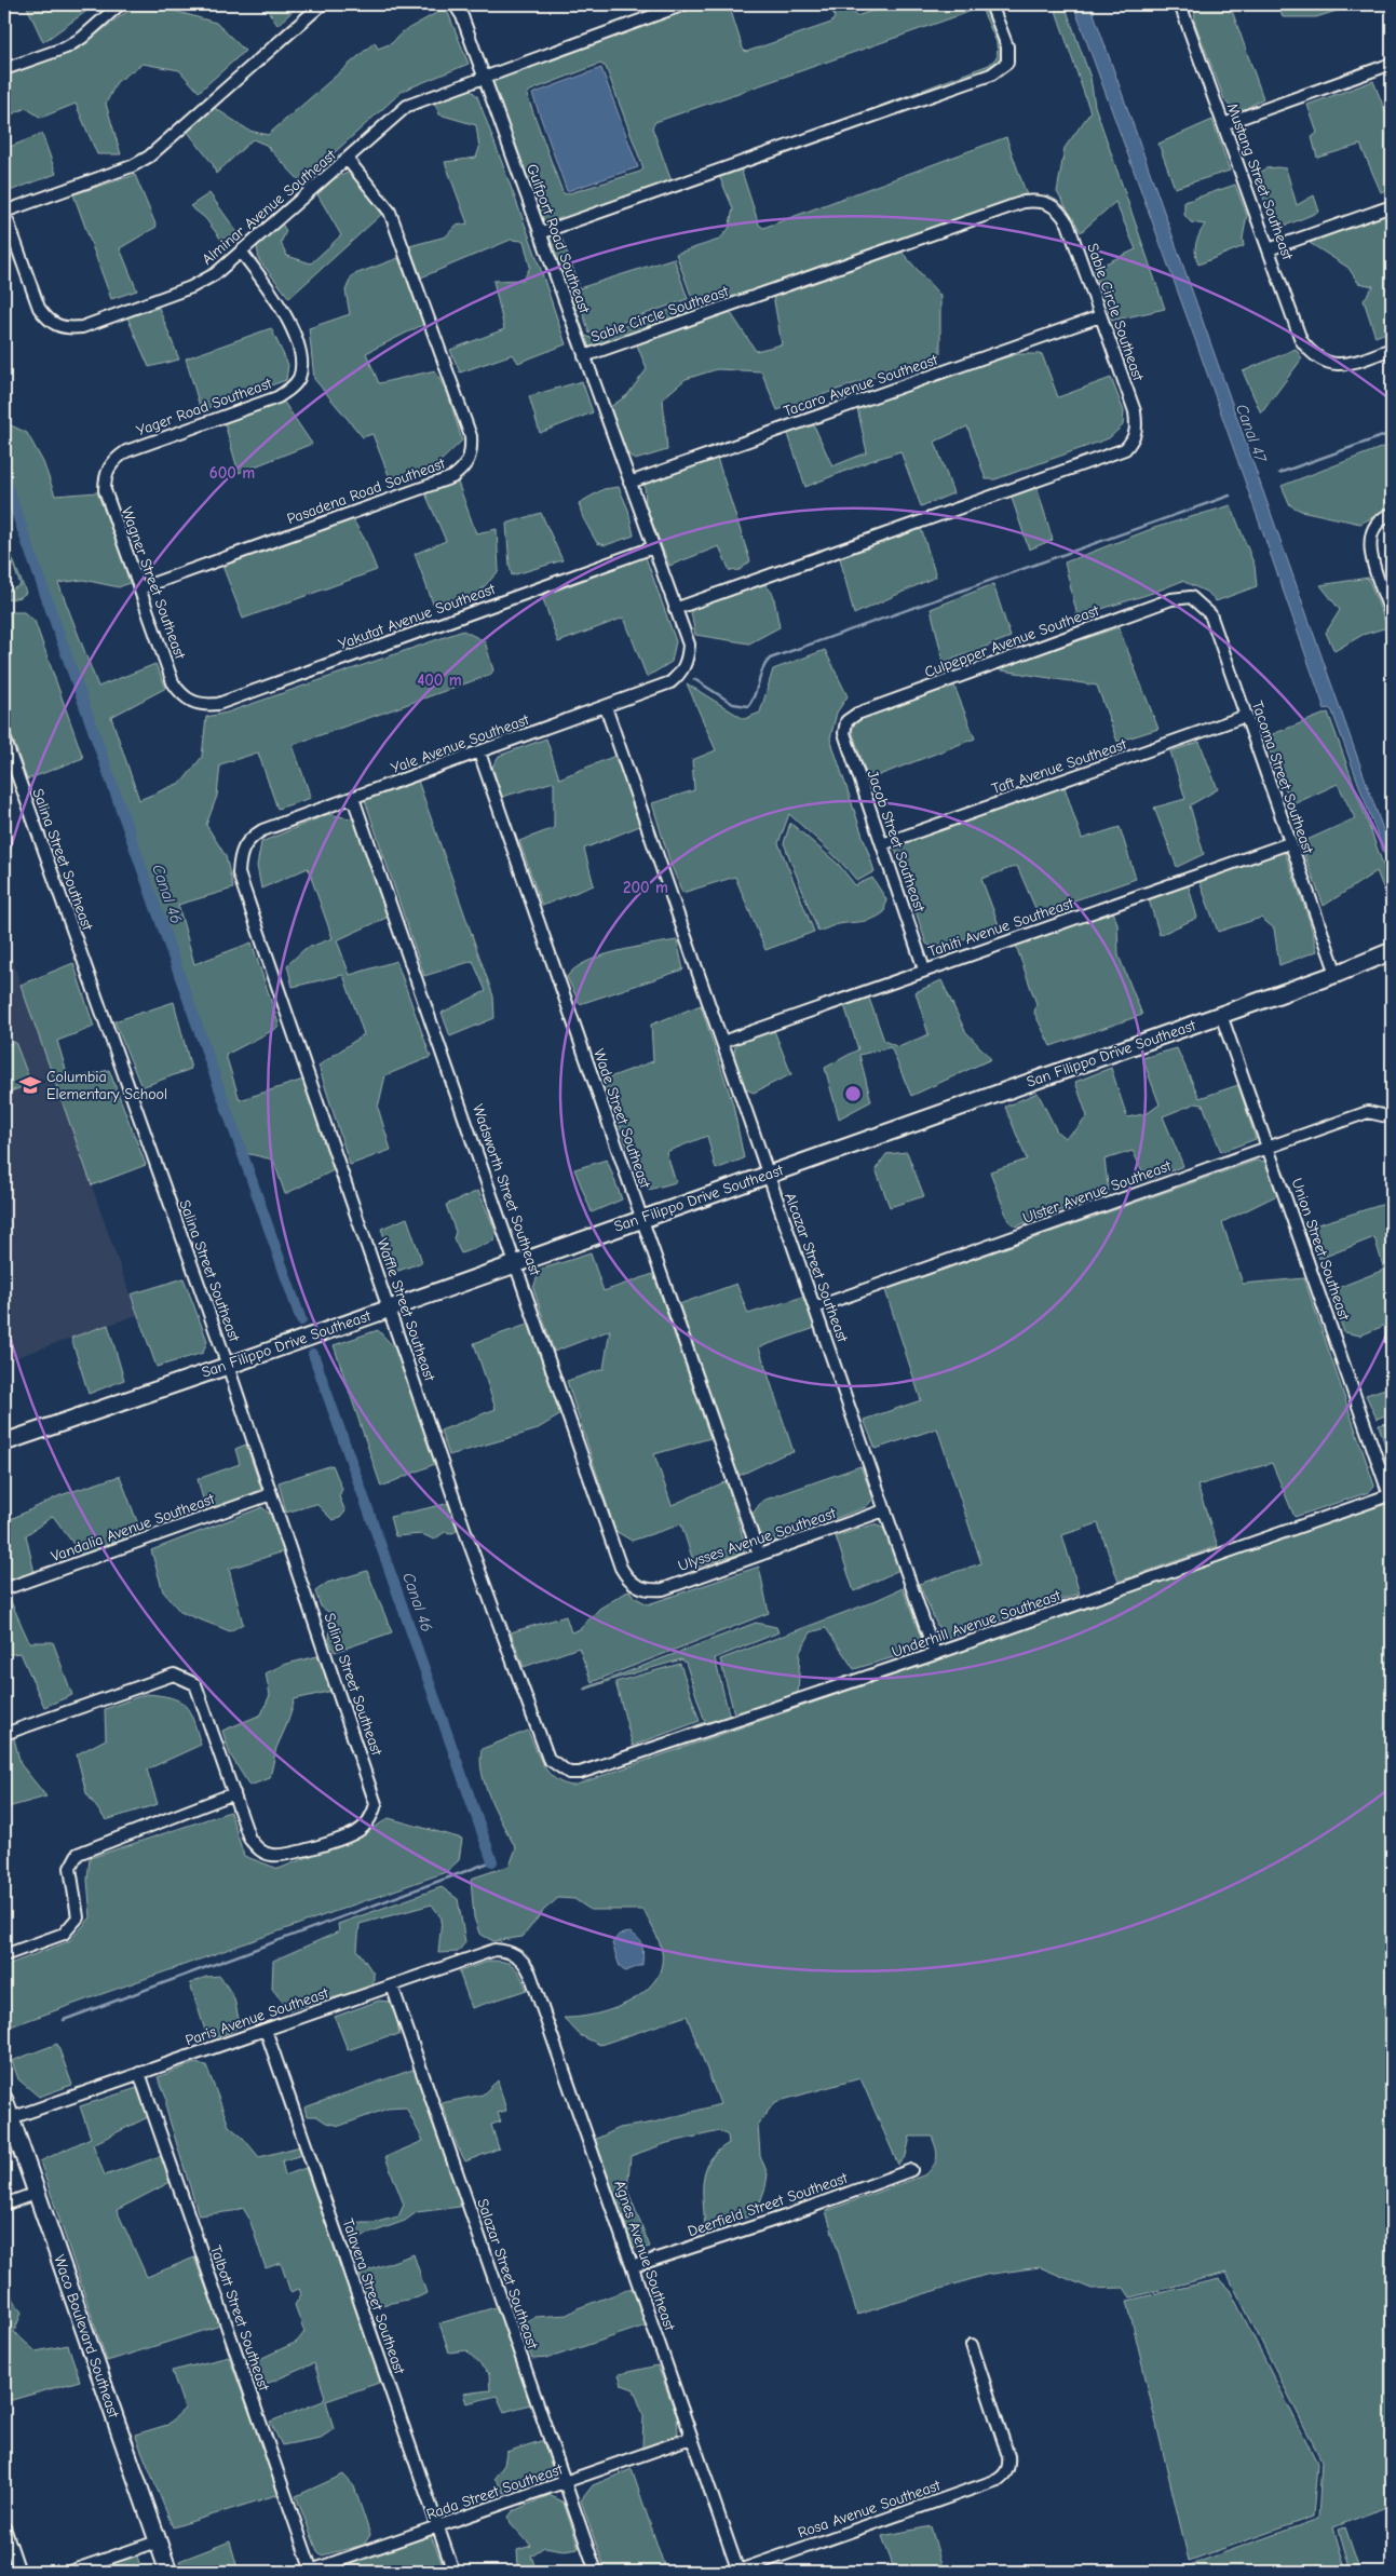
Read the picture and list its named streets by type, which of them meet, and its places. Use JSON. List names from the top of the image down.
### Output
{
  "streets": {
    "street": [
      "Mustang Street Southeast",
      "Alminar Avenue Southeast",
      "Gulfport Road Southeast",
      "Sable Circle Southeast",
      "Tacaro Avenue Southeast",
      "Yager Road Southeast",
      "Pasadena Road Southeast",
      "Wagner Street Southeast",
      "Yakutat Avenue Southeast",
      "Culpepper Avenue Southeast",
      "Yale Avenue Southeast",
      "Taft Avenue Southeast",
      "Tacoma Street Southeast",
      "Jacob Street Southeast",
      "Salina Street Southeast",
      "Tahiti Avenue Southeast",
      "San Filippo Drive Southeast",
      "Wade Street Southeast",
      "Wadsworth Street Southeast",
      "Ulster Avenue Southeast",
      "Union Street Southeast",
      "Alcazar Street Southeast",
      "Waffle Street Southeast",
      "Vandalia Avenue Southeast",
      "Ulysses Avenue Southeast",
      "Underhill Avenue Southeast",
      "Paris Avenue Southeast",
      "Deerfield Street Southeast",
      "Agnes Avenue Southeast",
      "Salazar Street Southeast",
      "Talavera Street Southeast",
      "Talbott Street Southeast",
      "Waco Boulevard Southeast",
      "Rada Street Southeast",
      "Rosa Avenue Southeast"
    ]
  },
  "crossings": [
    ["Alminar Avenue Southeast", "Gulfport Road Southeast"],
    ["Alminar Avenue Southeast", "Yager Road Southeast"],
    ["Alminar Avenue Southeast", "Pasadena Road Southeast"],
    ["Gulfport Road Southeast", "Sable Circle Southeast"],
    ["Gulfport Road Southeast", "Tacaro Avenue Southeast"],
    ["Gulfport Road Southeast", "Yakutat Avenue Southeast"],
    ["Gulfport Road Southeast", "Yale Avenue Southeast"],
    ["Sable Circle Southeast", "Tacaro Avenue Southeast"],
    ["Yager Road Southeast", "Wagner Street Southeast"],
    ["Pasadena Road Southeast", "Wagner Street Southeast"],
    ["Wagner Street Southeast", "Yakutat Avenue Southeast"],
    ["Culpepper Avenue Southeast", "Tacoma Street Southeast"],
    ["Culpepper Avenue Southeast", "Jacob Street Southeast"],
    ["Yale Avenue Southeast", "Wade Street Southeast"],
    ["Yale Avenue Southeast", "Wadsworth Street Southeast"],
    ["Yale Avenue Southeast", "Alcazar Street Southeast"],
    ["Yale Avenue Southeast", "Waffle Street Southeast"],
    ["Taft Avenue Southeast", "Tacoma Street Southeast"],
    ["Taft Avenue Southeast", "Jacob Street Southeast"],
    ["Tacoma Street Southeast", "Tahiti Avenue Southeast"],
    ["Tacoma Street Southeast", "San Filippo Drive Southeast"],
    ["Jacob Street Southeast", "Tahiti Avenue Southeast"],
    ["Salina Street Southeast", "San Filippo Drive Southeast"],
    ["Salina Street Southeast", "Vandalia Avenue Southeast"],
    ["Tahiti Avenue Southeast", "Alcazar Street Southeast"],
    ["San Filippo Drive Southeast", "Wade Street Southeast"],
    ["San Filippo Drive Southeast", "Wadsworth Street Southeast"],
    ["San Filippo Drive Southeast", "Union Street Southeast"],
    ["San Filippo Drive Southeast", "Alcazar Street Southeast"],
    ["San Filippo Drive Southeast", "Waffle Street Southeast"],
    ["Wade Street Southeast", "Ulysses Avenue Southeast"],
    ["Wadsworth Street Southeast", "Ulysses Avenue Southeast"],
    ["Ulster Avenue Southeast", "Union Street Southeast"],
    ["Ulster Avenue Southeast", "Alcazar Street Southeast"],
    ["Union Street Southeast", "Underhill Avenue Southeast"],
    ["Alcazar Street Southeast", "Ulysses Avenue Southeast"],
    ["Alcazar Street Southeast", "Underhill Avenue Southeast"],
    ["Waffle Street Southeast", "Underhill Avenue Southeast"],
    ["Paris Avenue Southeast", "Agnes Avenue Southeast"],
    ["Paris Avenue Southeast", "Salazar Street Southeast"],
    ["Paris Avenue Southeast", "Talavera Street Southeast"],
    ["Paris Avenue Southeast", "Talbott Street Southeast"],
    ["Paris Avenue Southeast", "Waco Boulevard Southeast"],
    ["Deerfield Street Southeast", "Agnes Avenue Southeast"],
    ["Agnes Avenue Southeast", "Rada Street Southeast"],
    ["Agnes Avenue Southeast", "Rosa Avenue Southeast"],
    ["Salazar Street Southeast", "Rada Street Southeast"],
    ["Talavera Street Southeast", "Rada Street Southeast"],
    ["Talbott Street Southeast", "Rada Street Southeast"]
  ],
  "water": ["Canal 47", "Canal 46"],
  "places": {
    "school or university": ["Columbia Elementary School"]
  },
  "rings": ["600 m", "400 m", "200 m"]
}
